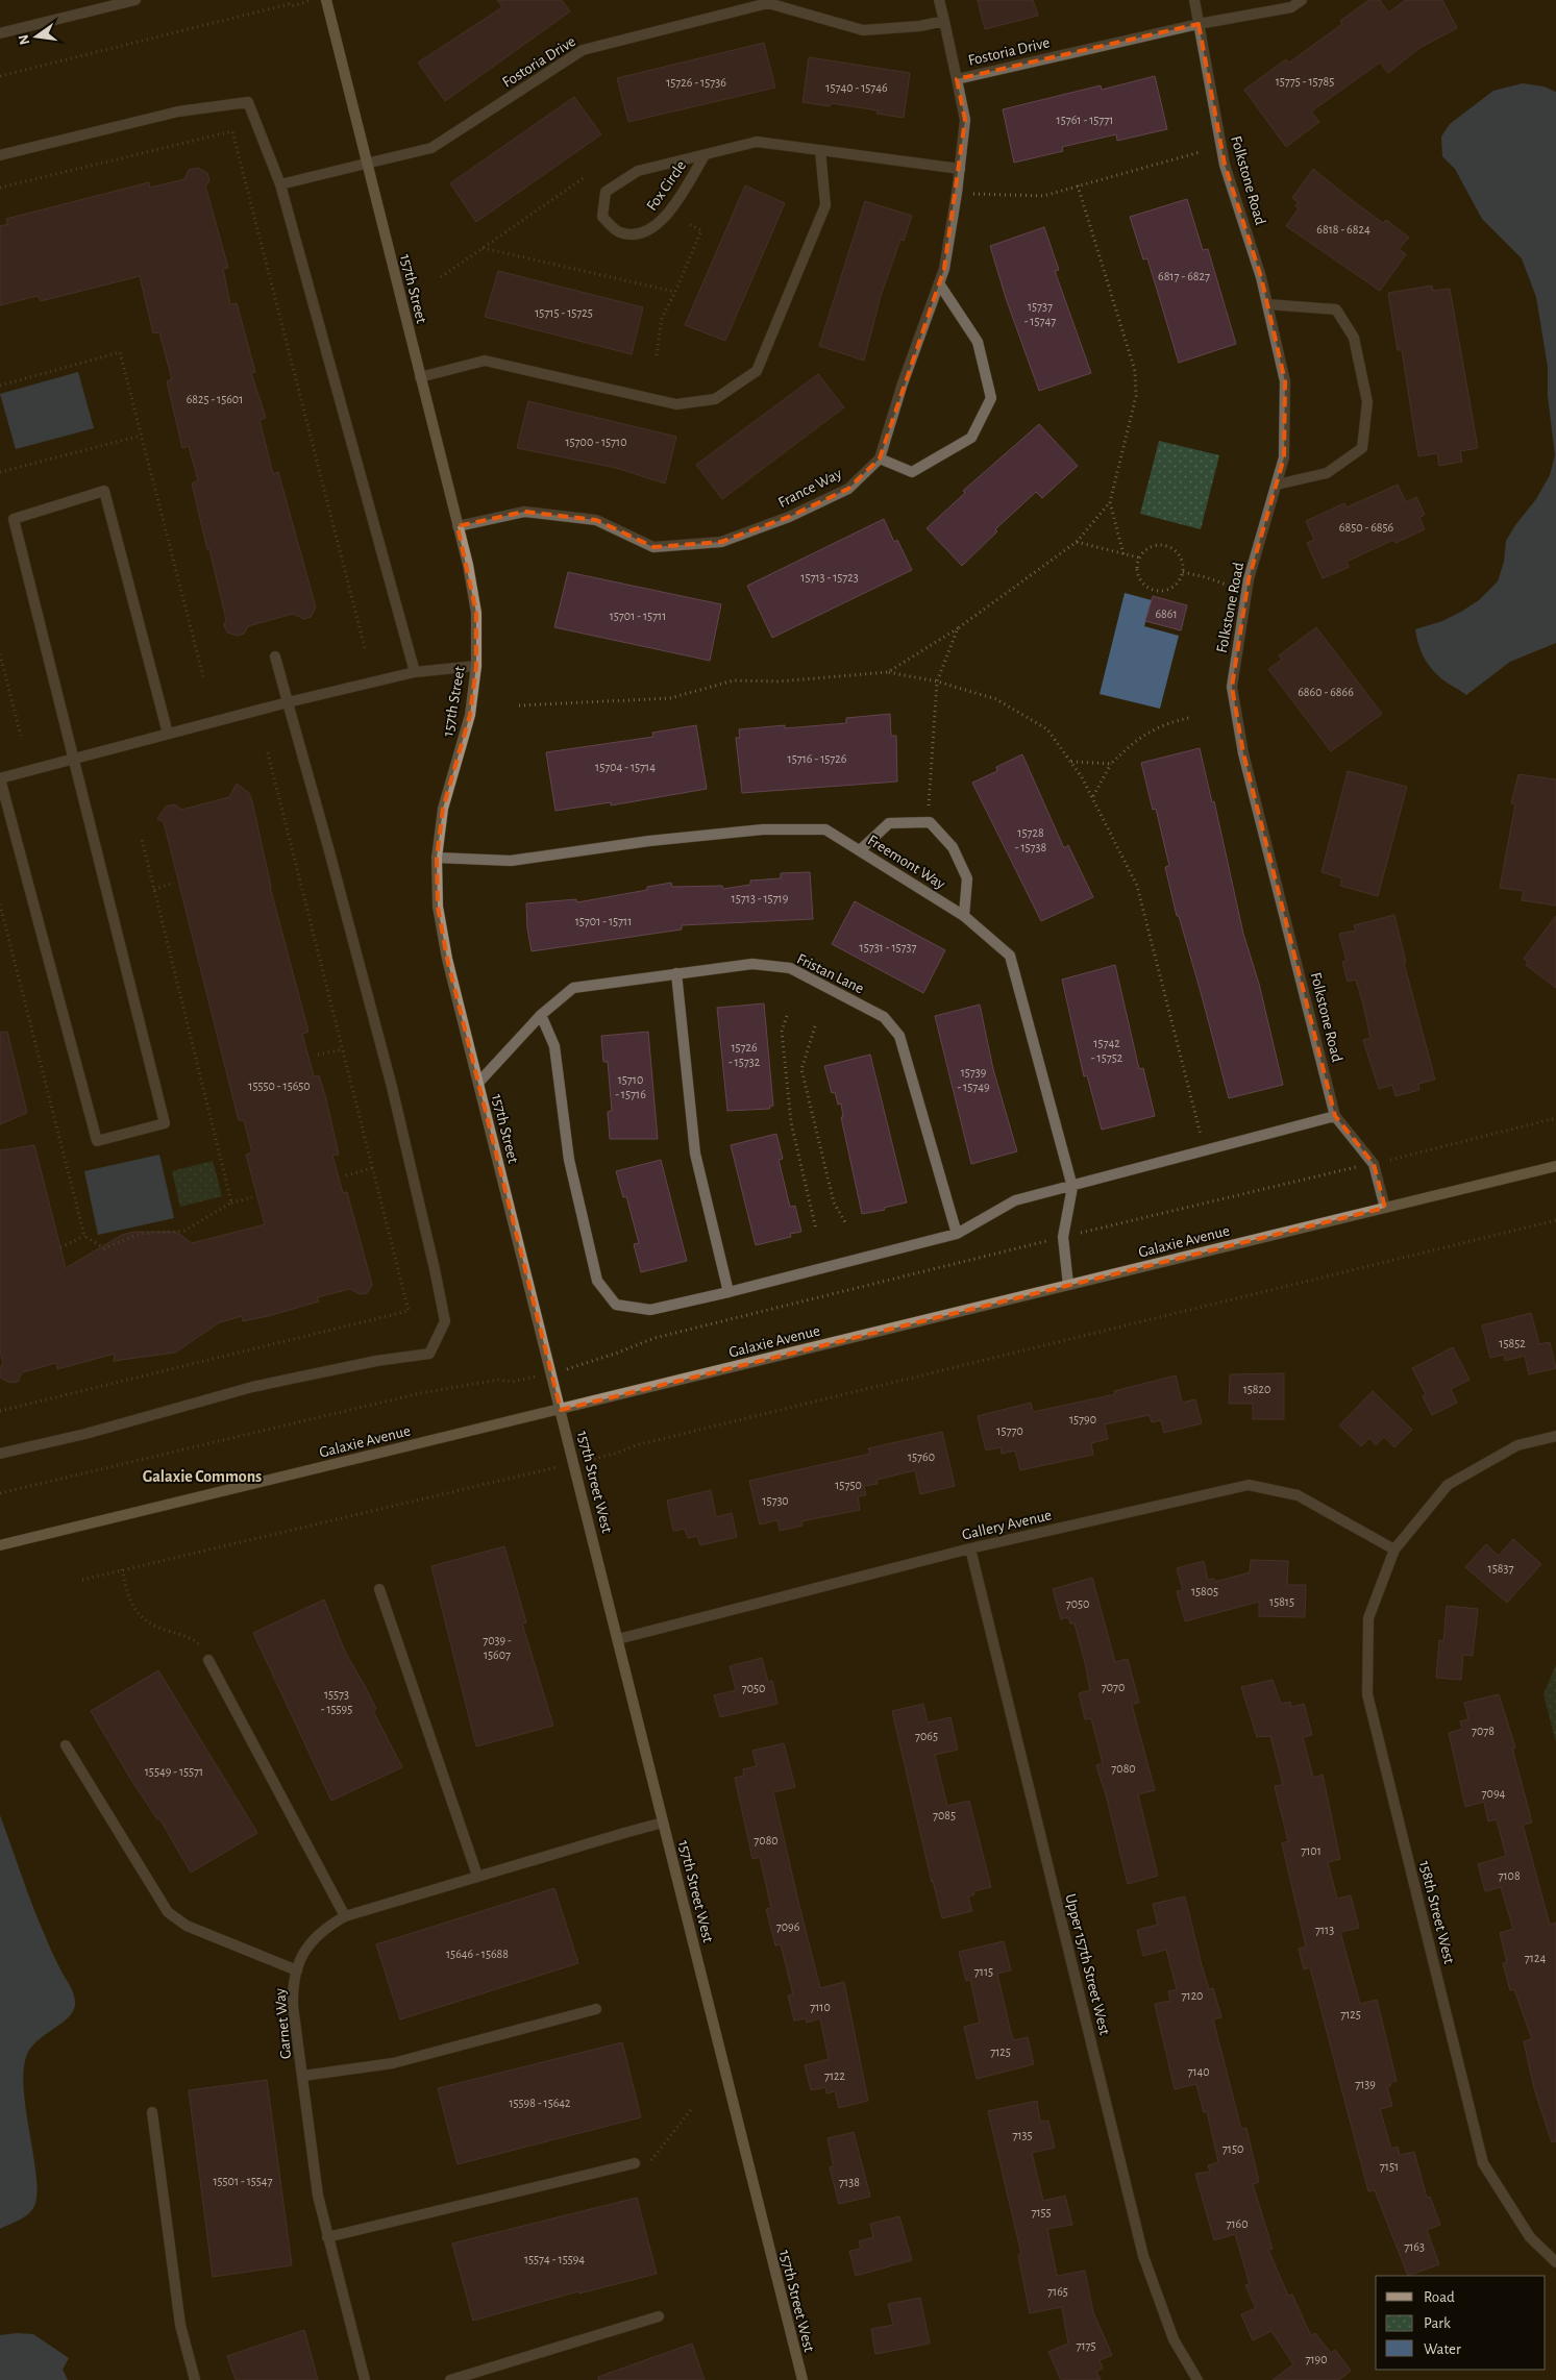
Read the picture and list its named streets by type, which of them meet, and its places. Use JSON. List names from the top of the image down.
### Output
{
  "streets": {
    "street": [
      "Fostoria Drive",
      "Folkstone Road",
      "Fox Circle",
      "157th Street",
      "France Way",
      "Freemont Way",
      "Fristan Lane",
      "Galaxie Avenue",
      "157th Street West",
      "Gallery Avenue",
      "158th Street West",
      "Upper 157th Street West",
      "Garnet Way"
    ]
  },
  "crossings": [
    ["Fostoria Drive", "Folkstone Road"],
    ["Fostoria Drive", "157th Street"],
    ["Fostoria Drive", "France Way"],
    ["Folkstone Road", "Galaxie Avenue"],
    ["Fox Circle", "France Way"],
    ["157th Street", "France Way"],
    ["157th Street", "Freemont Way"],
    ["157th Street", "Fristan Lane"],
    ["157th Street", "Galaxie Avenue"],
    ["157th Street", "157th Street West"],
    ["Freemont Way", "Galaxie Avenue"],
    ["Galaxie Avenue", "157th Street West"],
    ["157th Street West", "Gallery Avenue"],
    ["157th Street West", "Garnet Way"],
    ["Gallery Avenue", "158th Street West"],
    ["Gallery Avenue", "Upper 157th Street West"]
  ],
  "districts": ["Galaxie Commons"],
  "house_numbers": [
    "15775 - 15785",
    "15726 - 15736",
    "15740 - 15746",
    "15761 - 15771",
    "6818 - 6824",
    "6817 - 6827",
    "15737 - 15747",
    "15715 - 15725",
    "6825 - 15601",
    "15700 - 15710",
    "6850 - 6856",
    "15713 - 15723",
    "6861",
    "15701 - 15711",
    "6860 - 6866",
    "15716 - 15726",
    "15704 - 15714",
    "15728 - 15738",
    "15713 - 15719",
    "15701 - 15711",
    "15731 - 15737",
    "15742 - 15752",
    "15726 - 15732",
    "15739 - 15749",
    "15710 - 15716",
    "15550 - 15650",
    "15852",
    "15820",
    "15790",
    "15770",
    "15760",
    "15750",
    "15730",
    "15837",
    "15805",
    "15815",
    "7050",
    "7039 - 15607",
    "7070",
    "7050",
    "15573 - 15595",
    "7078",
    "7065",
    "7080",
    "15549 - 15571",
    "7094",
    "7085",
    "7080",
    "7101",
    "7108",
    "7096",
    "7113",
    "15646 - 15688",
    "7124",
    "7115",
    "7120",
    "7110",
    "7125",
    "7125",
    "7140",
    "7122",
    "7139",
    "15598 - 15642",
    "7135",
    "7150",
    "7151",
    "15501 - 15547",
    "7138",
    "7155",
    "7160",
    "7163",
    "15574 - 15594",
    "7165",
    "7175",
    "7190"
  ],
  "legend": ["Road", "Park", "Water"],
  "north": "left"
}
